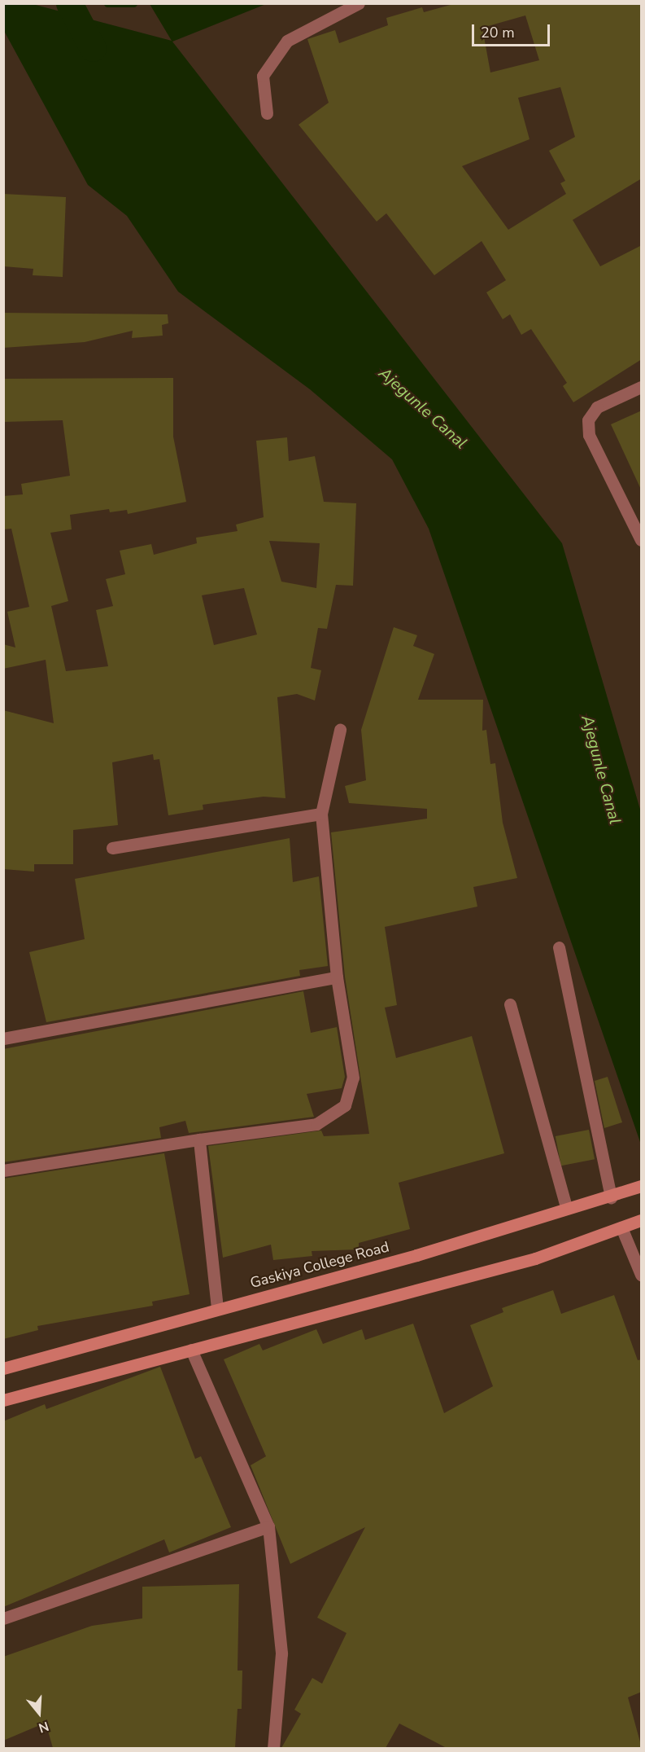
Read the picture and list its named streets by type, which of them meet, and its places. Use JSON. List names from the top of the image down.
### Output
{
  "streets": {
    "main road": ["Gaskiya College Road"]
  },
  "water": ["Ajegunle Canal"],
  "scale_bar": "20 m",
  "north": "bottom"
}
